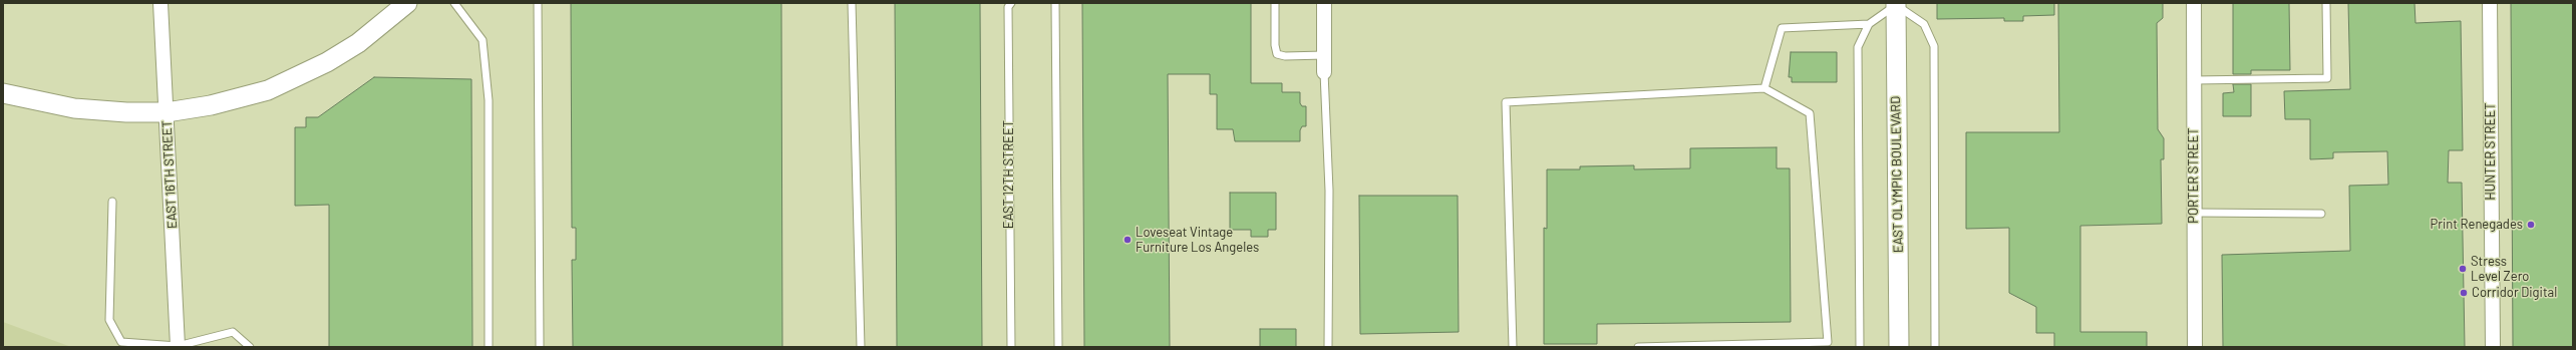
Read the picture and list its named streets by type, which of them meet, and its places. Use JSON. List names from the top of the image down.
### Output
{
  "streets": {
    "main road": ["EAST OLYMPIC BOULEVARD"],
    "street": ["HUNTER STREET", "EAST 16TH STREET", "PORTER STREET"],
    "lane": ["EAST 12TH STREET"]
  },
  "places": [
    "Print Renegades",
    "Loveseat Vintage Furniture Los Angeles",
    "Stress Level Zero",
    "Corridor Digital"
  ]
}
